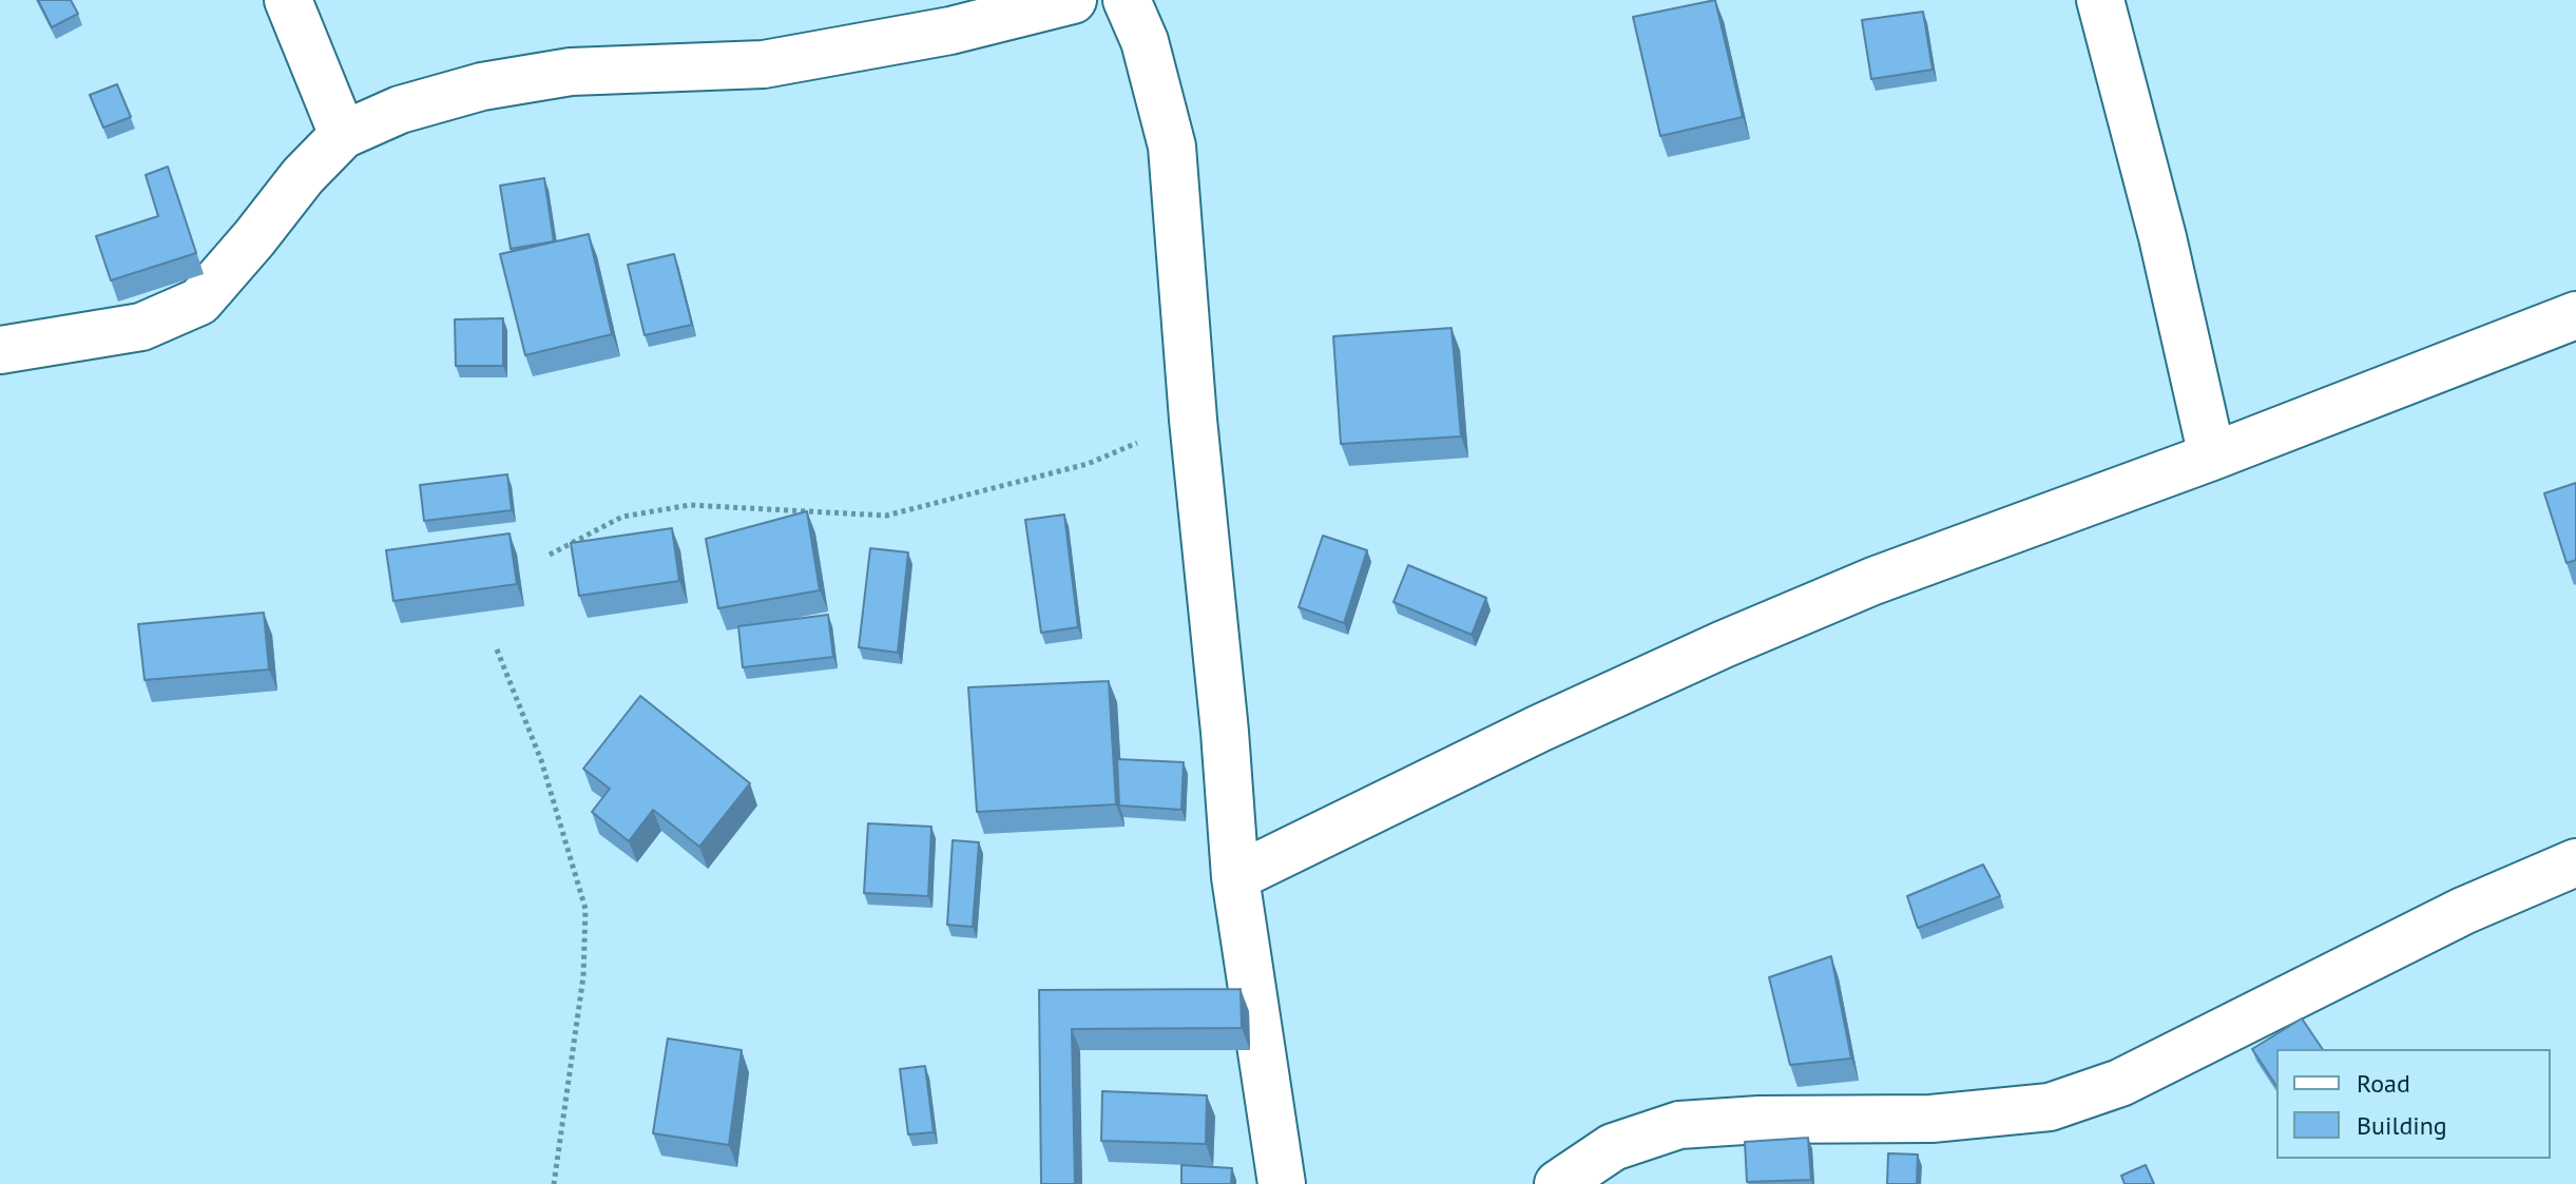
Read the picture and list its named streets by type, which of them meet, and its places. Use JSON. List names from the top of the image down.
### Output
{
  "legend": ["Road", "Building"]
}
